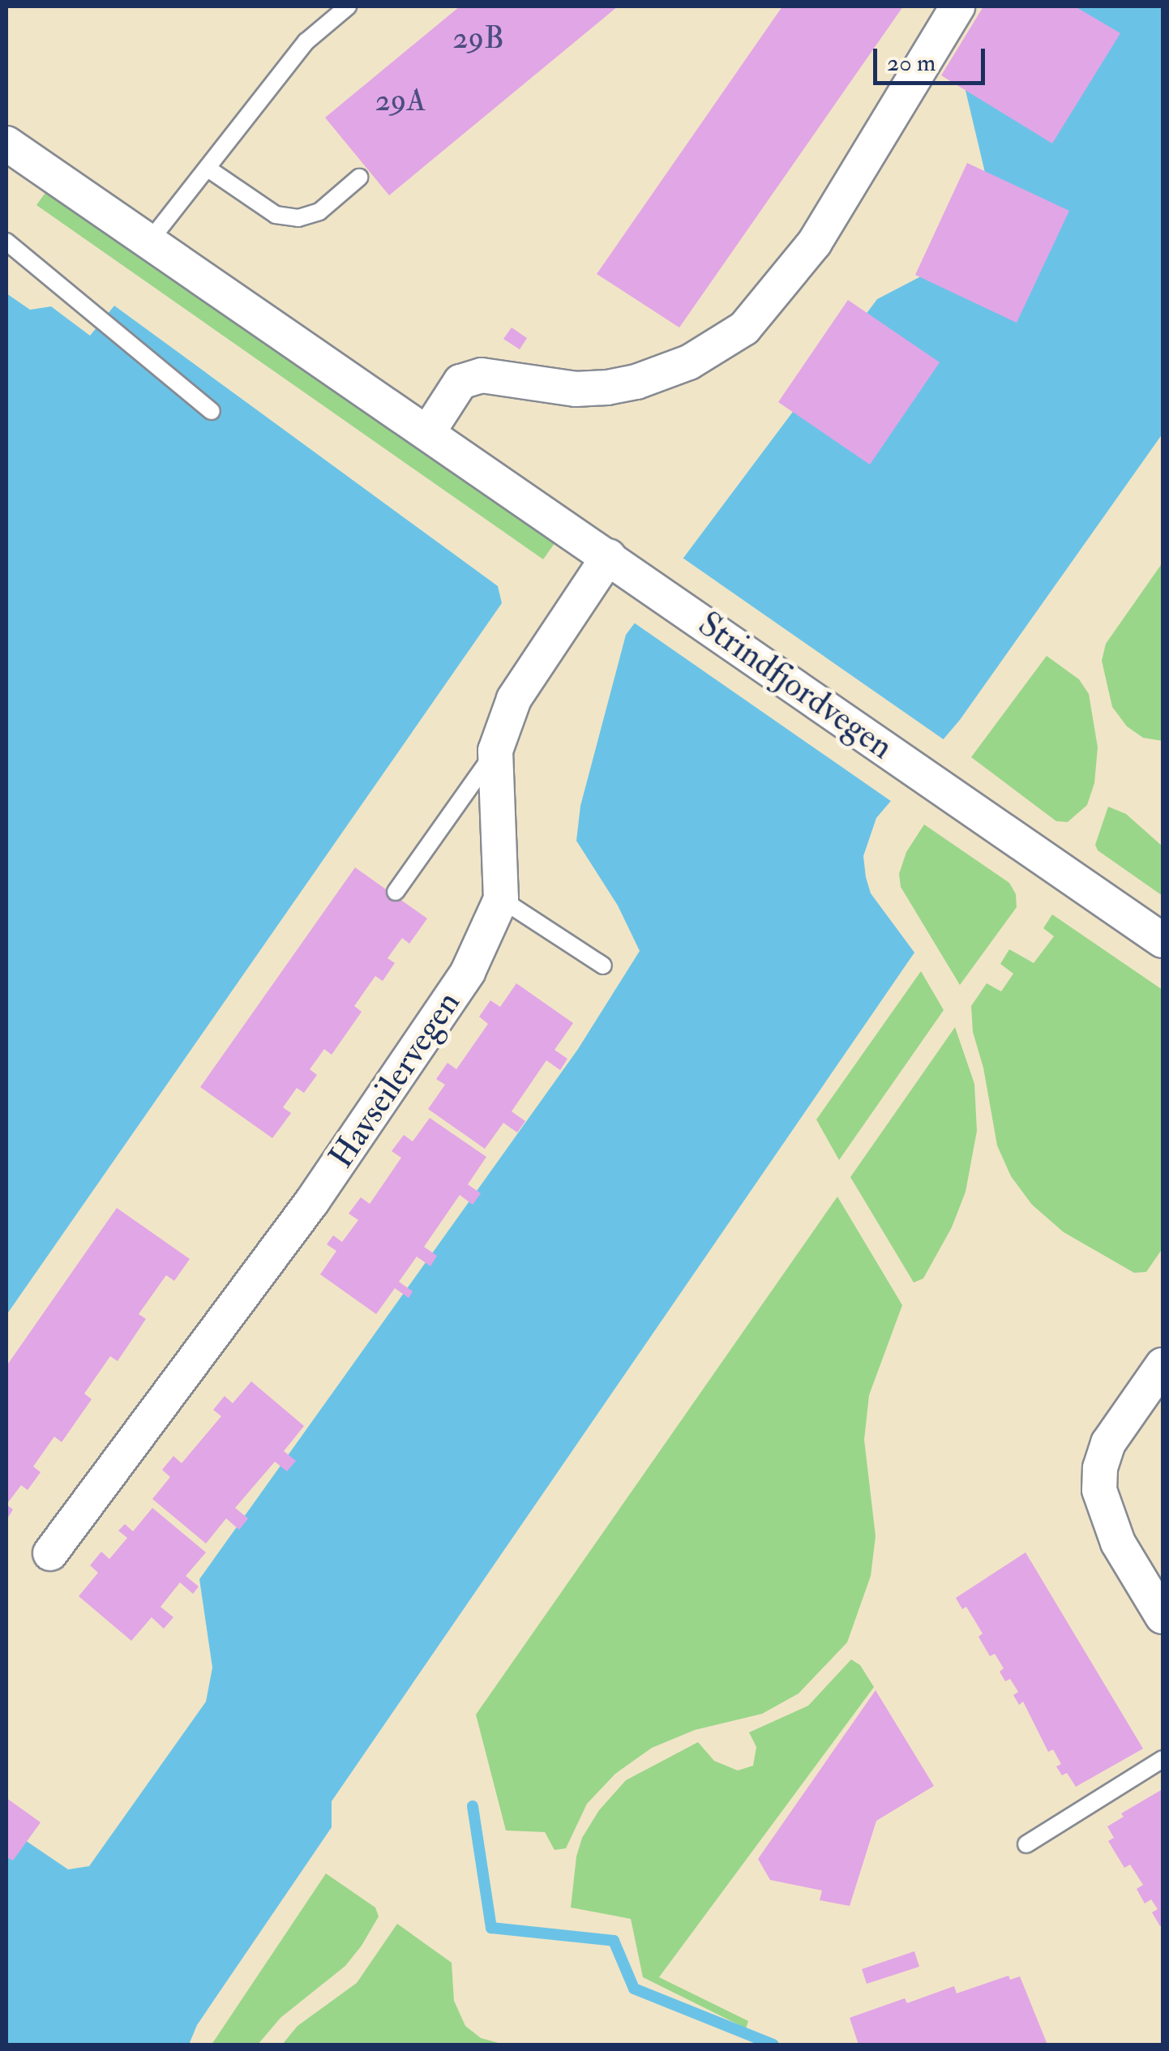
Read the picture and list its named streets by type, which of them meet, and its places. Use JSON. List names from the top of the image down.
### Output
{
  "streets": {
    "street": ["Strindfjordvegen", "Havseilervegen"]
  },
  "crossings": [
    ["Strindfjordvegen", "Havseilervegen"]
  ],
  "house_numbers": ["29B", "29A"],
  "scale_bar": "20 m"
}
